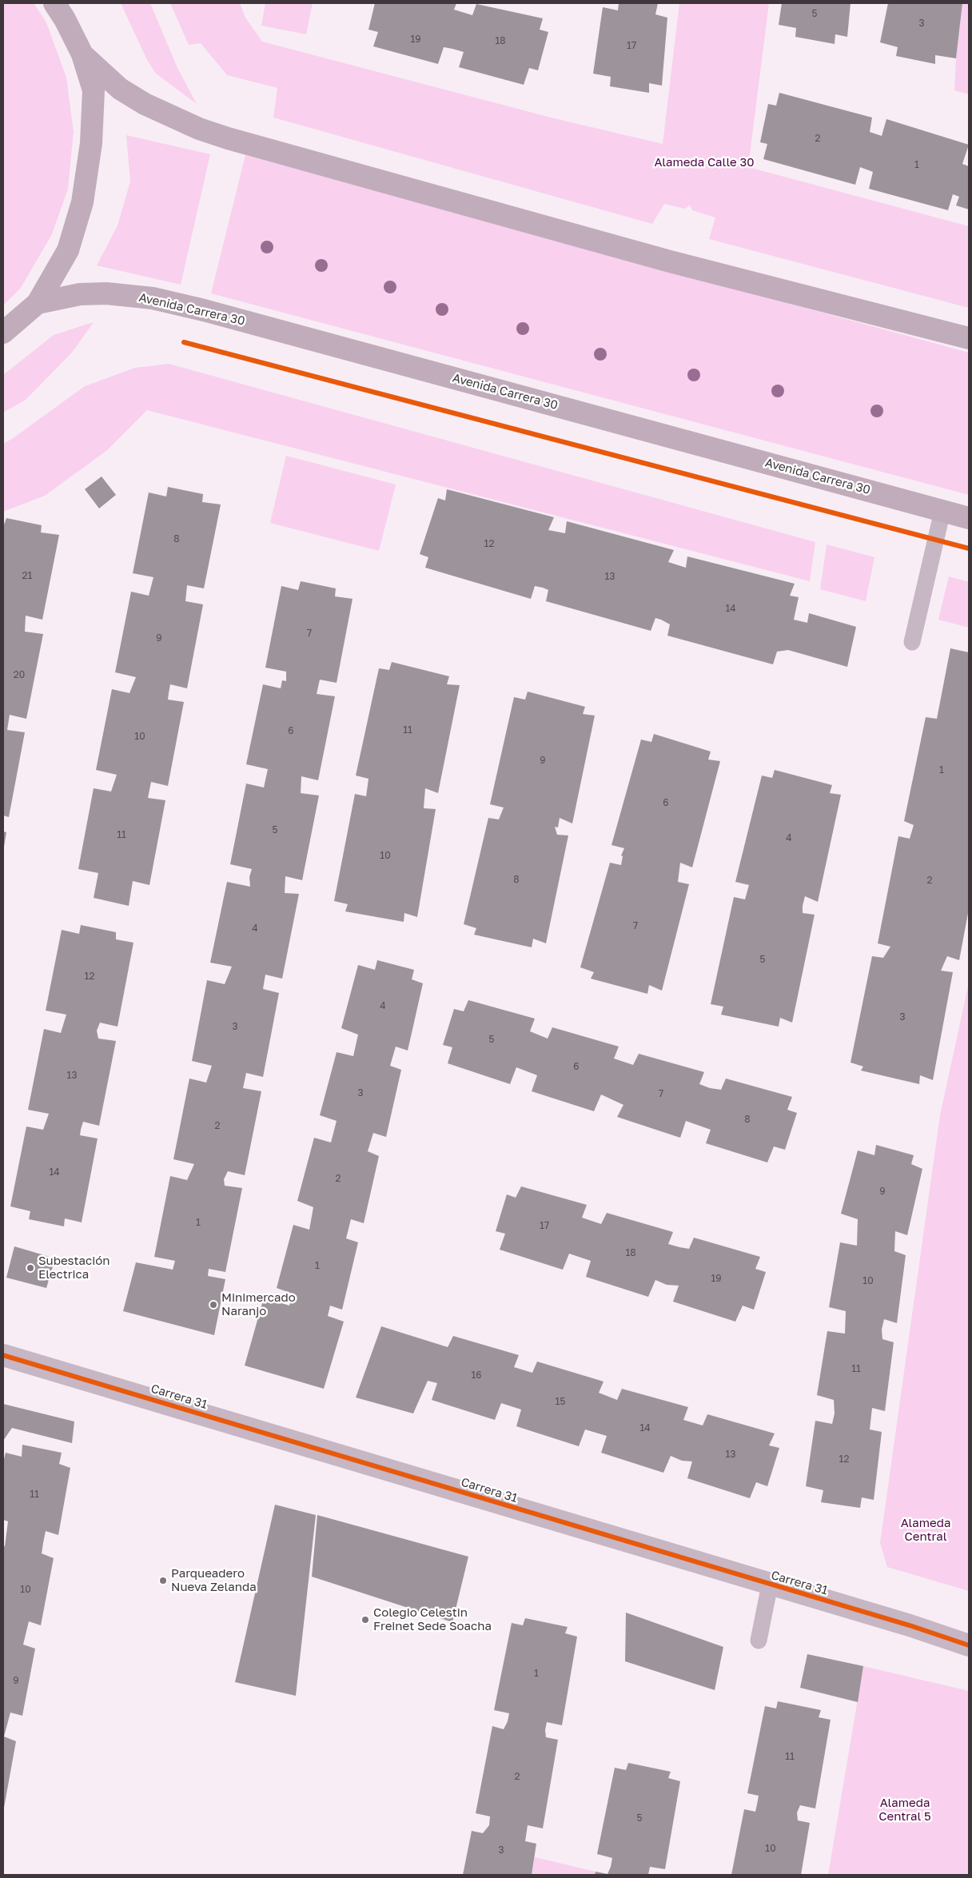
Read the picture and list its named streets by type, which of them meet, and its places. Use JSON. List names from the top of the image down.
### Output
{
  "streets": {
    "main road": ["Avenida Carrera 30"],
    "street": ["Carrera 31"]
  },
  "parks": ["Alameda Calle 30", "Alameda Central", "Alameda Central 5"],
  "places": [
    "Subestación Electrica",
    "Minimercado Naranjo",
    "Parqueadero Nueva Zelanda",
    "Colegio Celestin Freinet Sede Soacha"
  ],
  "house_numbers": [
    "5",
    "3",
    "19",
    "18",
    "17",
    "2",
    "1",
    "8",
    "12",
    "21",
    "13",
    "14",
    "7",
    "9",
    "20",
    "11",
    "6",
    "10",
    "9",
    "1",
    "6",
    "5",
    "11",
    "4",
    "10",
    "8",
    "2",
    "7",
    "4",
    "5",
    "12",
    "4",
    "3",
    "3",
    "5",
    "6",
    "13",
    "3",
    "7",
    "8",
    "2",
    "14",
    "2",
    "9",
    "1",
    "17",
    "18",
    "1",
    "19",
    "10",
    "11",
    "16",
    "15",
    "14",
    "13",
    "12",
    "11",
    "10",
    "1",
    "9",
    "11",
    "2",
    "5",
    "10",
    "3"
  ]
}
